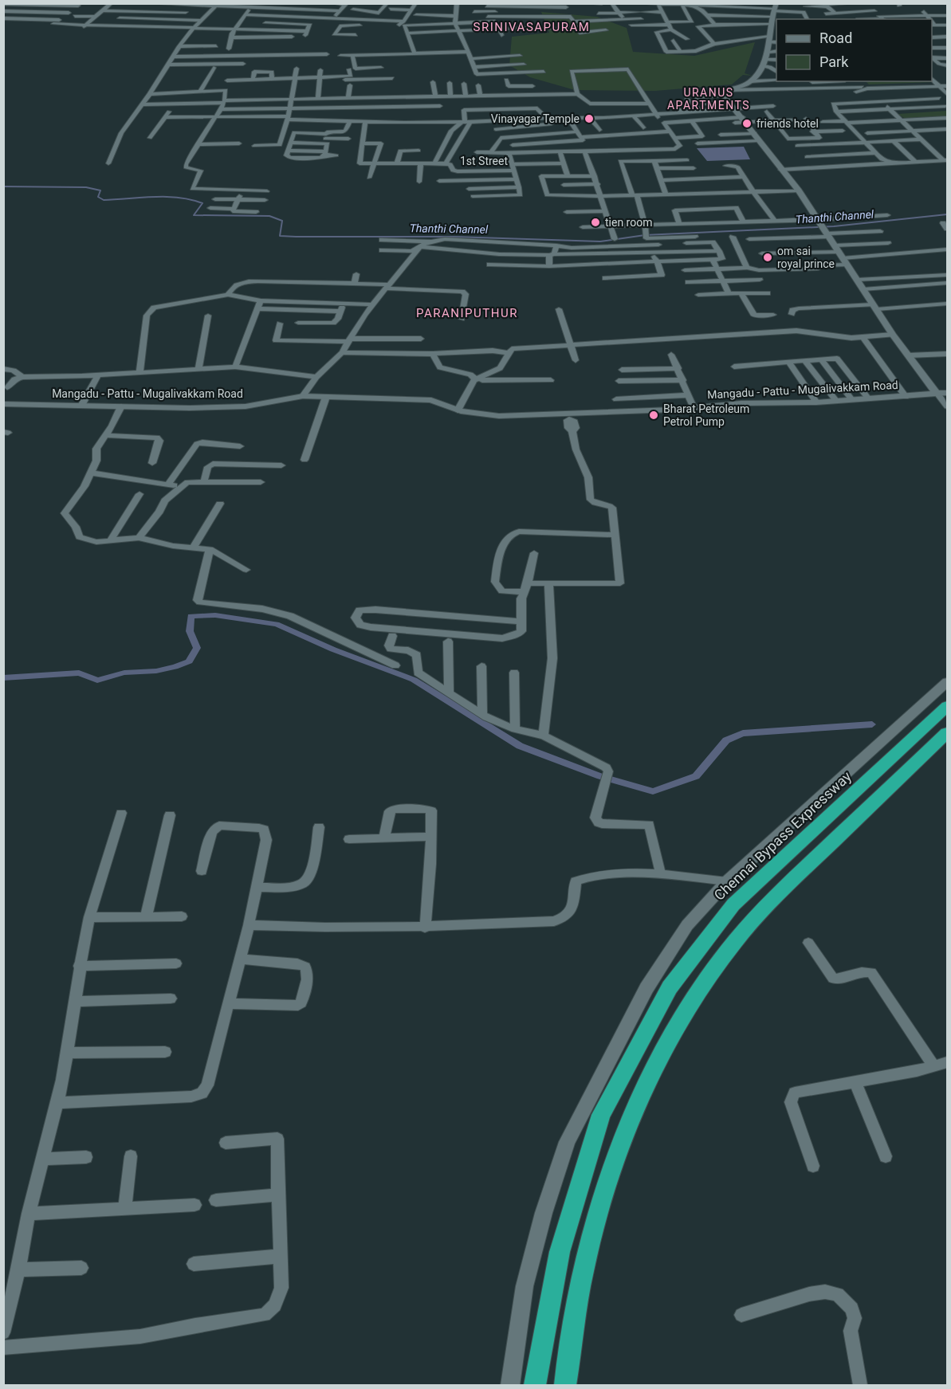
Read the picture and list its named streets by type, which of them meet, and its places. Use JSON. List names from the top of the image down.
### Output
{
  "streets": {
    "highway": ["Chennai Bypass Expressway"],
    "street": ["1st Street", "Mangadu - Pattu - Mugalivakkam Road"]
  },
  "districts": ["SRINIVASAPURAM", "URANUS APARTMENTS", "PARANIPUTHUR"],
  "water": ["Thanthi Channel"],
  "places": [
    "Vinayagar Temple",
    "friends hotel",
    "tien room",
    "om sai royal prince",
    "Bharat Petroleum Petrol Pump"
  ],
  "legend": ["Road", "Park"]
}
